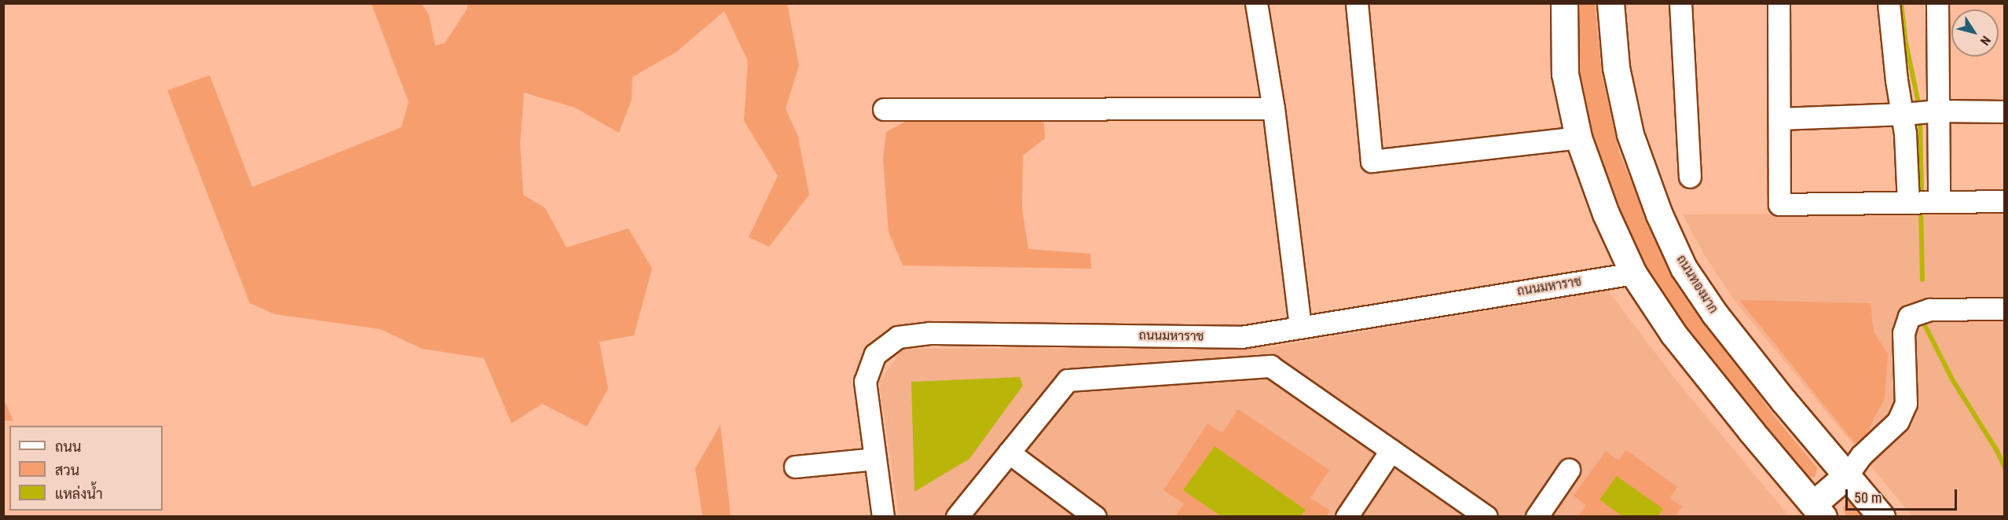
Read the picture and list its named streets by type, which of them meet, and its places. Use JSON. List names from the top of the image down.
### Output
{
  "streets": {
    "main road": ["ถนนทองมาก"],
    "street": ["ถนนมหาราช"]
  },
  "legend": ["ถนน", "สวน", "แหล่งน้ำ"],
  "scale_bar": "50 m",
  "north": "bottom right"
}
